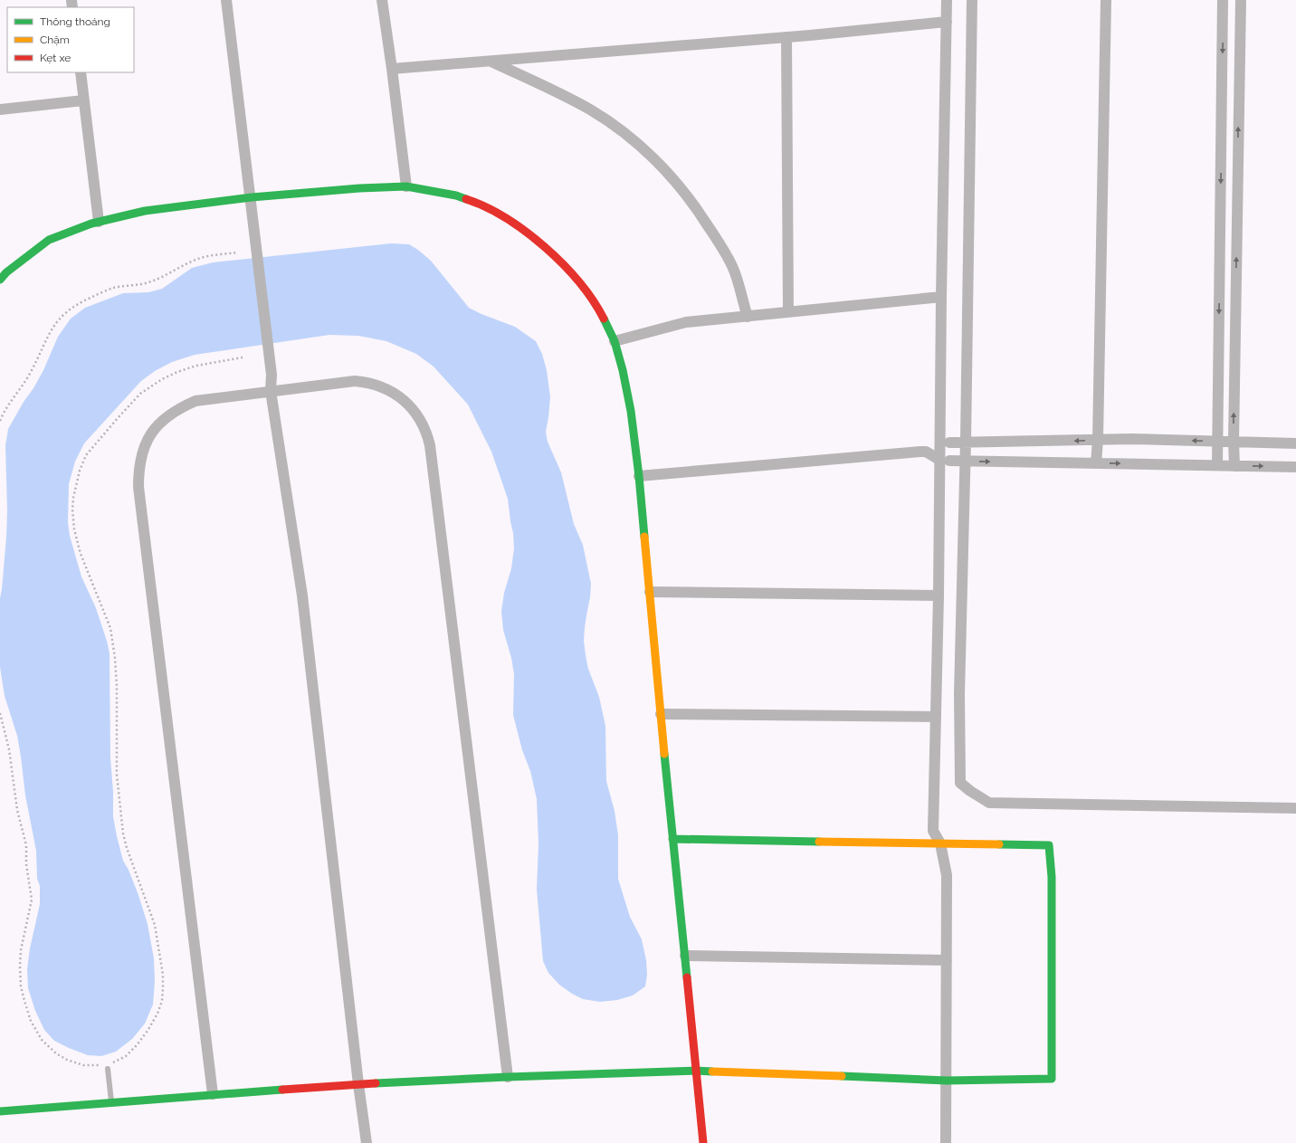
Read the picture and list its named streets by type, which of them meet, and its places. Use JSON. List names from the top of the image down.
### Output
{
  "legend": ["Thông thoáng", "Chậm", "Kẹt xe"]
}
